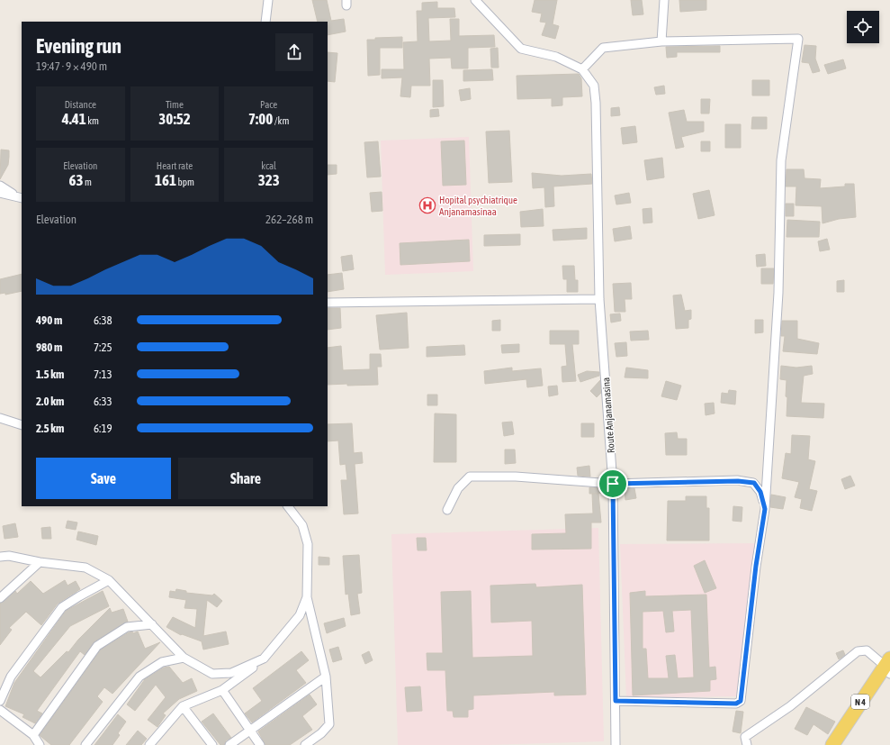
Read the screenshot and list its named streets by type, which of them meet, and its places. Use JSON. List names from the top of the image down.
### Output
{
  "streets": {
    "main road": ["N 4"],
    "street": ["Route Anjanamasina"]
  },
  "places": {
    "hospital": ["Hopital psychiatrique Anjanamasinaa"]
  },
  "page": {
    "heading": ["Evening run", "19:47 · 9 × 490 m"],
    "stats": [
      ["Distance", "4.41 km"],
      ["Time", "30:52"],
      ["Pace", "7:00 /km"],
      ["Elevation", "63 m"],
      ["Heart rate", "161 bpm"],
      ["kcal", "323"]
    ],
    "chart": ["Elevation", "262–268 m"],
    "list": [
      {
        "name": "490 m",
        "note": "6:38"
      },
      {
        "name": "980 m",
        "note": "7:25"
      },
      {
        "name": "1.5 km",
        "note": "7:13"
      },
      {
        "name": "2.0 km",
        "note": "6:33"
      },
      {
        "name": "2.5 km",
        "note": "6:19"
      }
    ],
    "buttons": ["Save", "Share"]
  }
}
